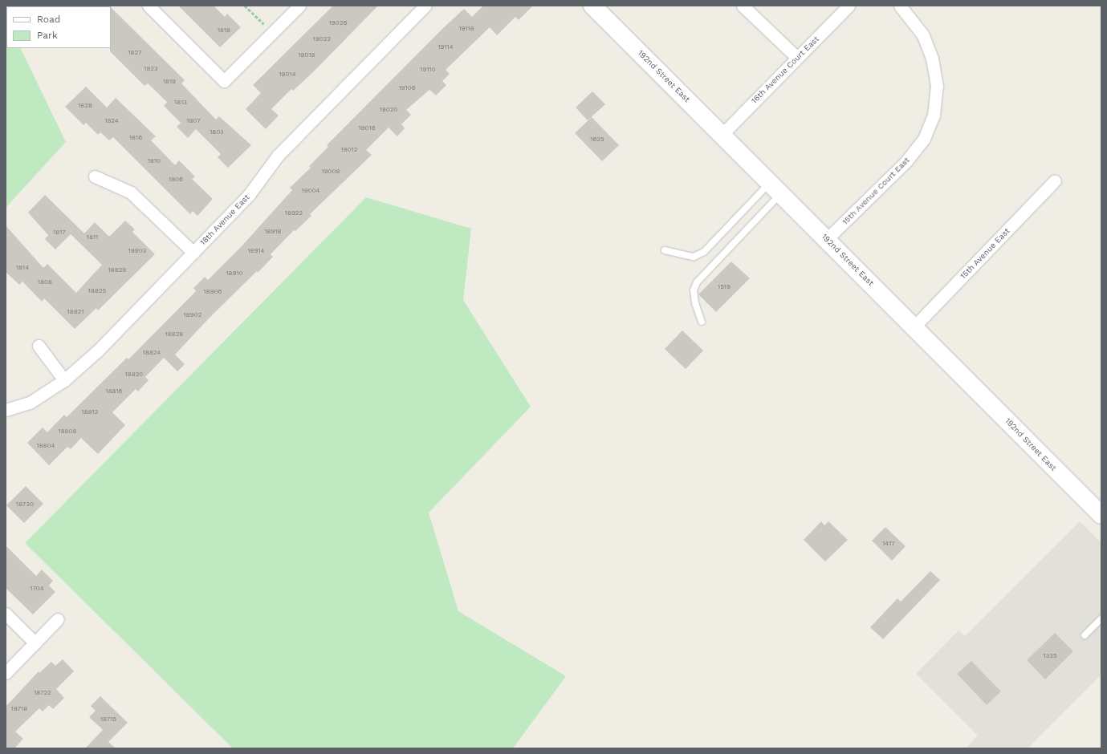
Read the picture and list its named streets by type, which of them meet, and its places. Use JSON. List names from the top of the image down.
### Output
{
  "streets": {
    "street": [
      "16th Avenue Court East",
      "192nd Street East",
      "15th Avenue Court East",
      "18th Avenue East",
      "15th Avenue East"
    ]
  },
  "crossings": [
    ["16th Avenue Court East", "192nd Street East"],
    ["192nd Street East", "15th Avenue Court East"],
    ["192nd Street East", "15th Avenue East"]
  ],
  "house_numbers": [
    "19026",
    "19118",
    "1818",
    "19022",
    "19114",
    "1827",
    "19018",
    "1823",
    "19110",
    "19014",
    "1819",
    "19106",
    "1813",
    "1828",
    "19020",
    "1824",
    "1807",
    "19016",
    "1803",
    "1816",
    "1625",
    "19012",
    "1810",
    "19008",
    "1806",
    "19004",
    "18922",
    "18918",
    "1817",
    "1811",
    "18903",
    "18914",
    "1814",
    "18829",
    "18910",
    "1808",
    "1519",
    "18825",
    "18906",
    "18821",
    "18902",
    "18828",
    "18824",
    "18820",
    "18816",
    "18812",
    "18808",
    "18804",
    "18730",
    "1417",
    "1704",
    "1335",
    "18722",
    "18718",
    "18715"
  ],
  "legend": ["Road", "Park"]
}
